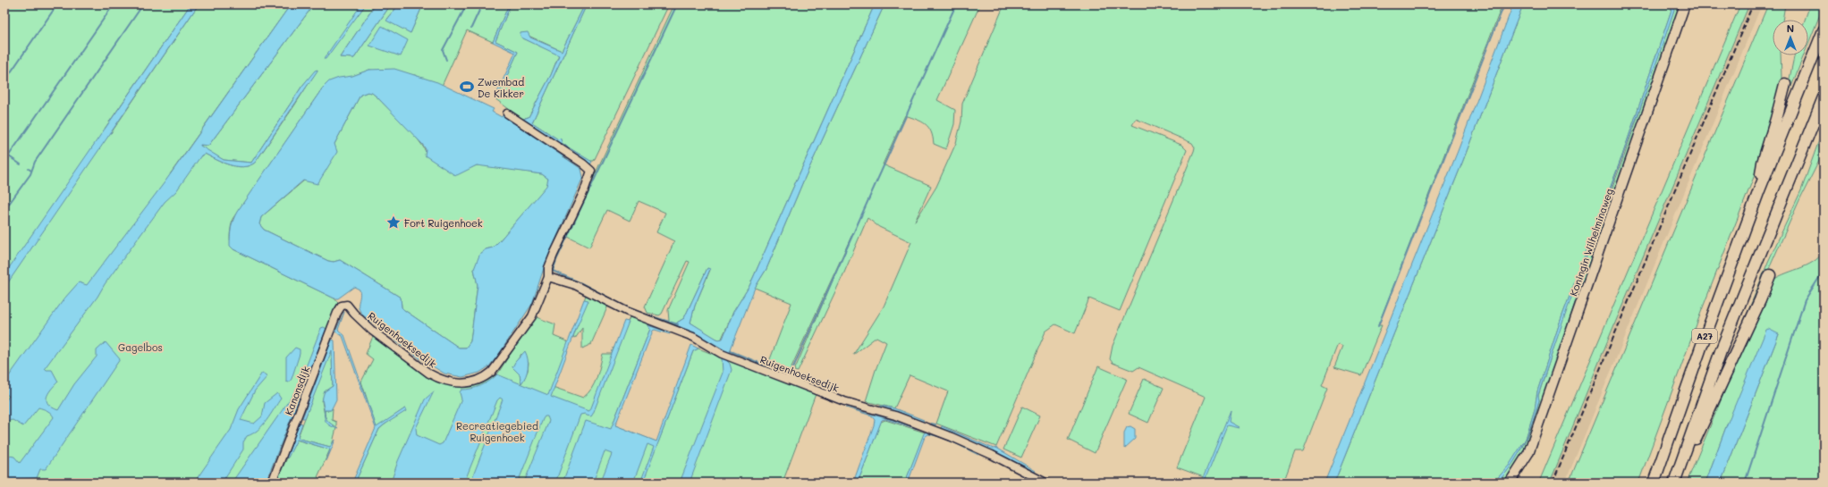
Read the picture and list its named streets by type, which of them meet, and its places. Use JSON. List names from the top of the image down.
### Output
{
  "streets": {
    "highway": ["A27"],
    "main road": ["Koningin Wilhelminaweg"],
    "street": ["Ruigenhoeksedijk", "Kanonsdijk"]
  },
  "crossings": [
    ["Ruigenhoeksedijk", "Kanonsdijk"]
  ],
  "parks": ["Gagelbos", "Recreatiegebied Ruigenhoek"],
  "places": {
    "sports": ["Zwembad De Kikker"],
    "place": ["Fort Ruigenhoek"]
  },
  "north": "top"
}
